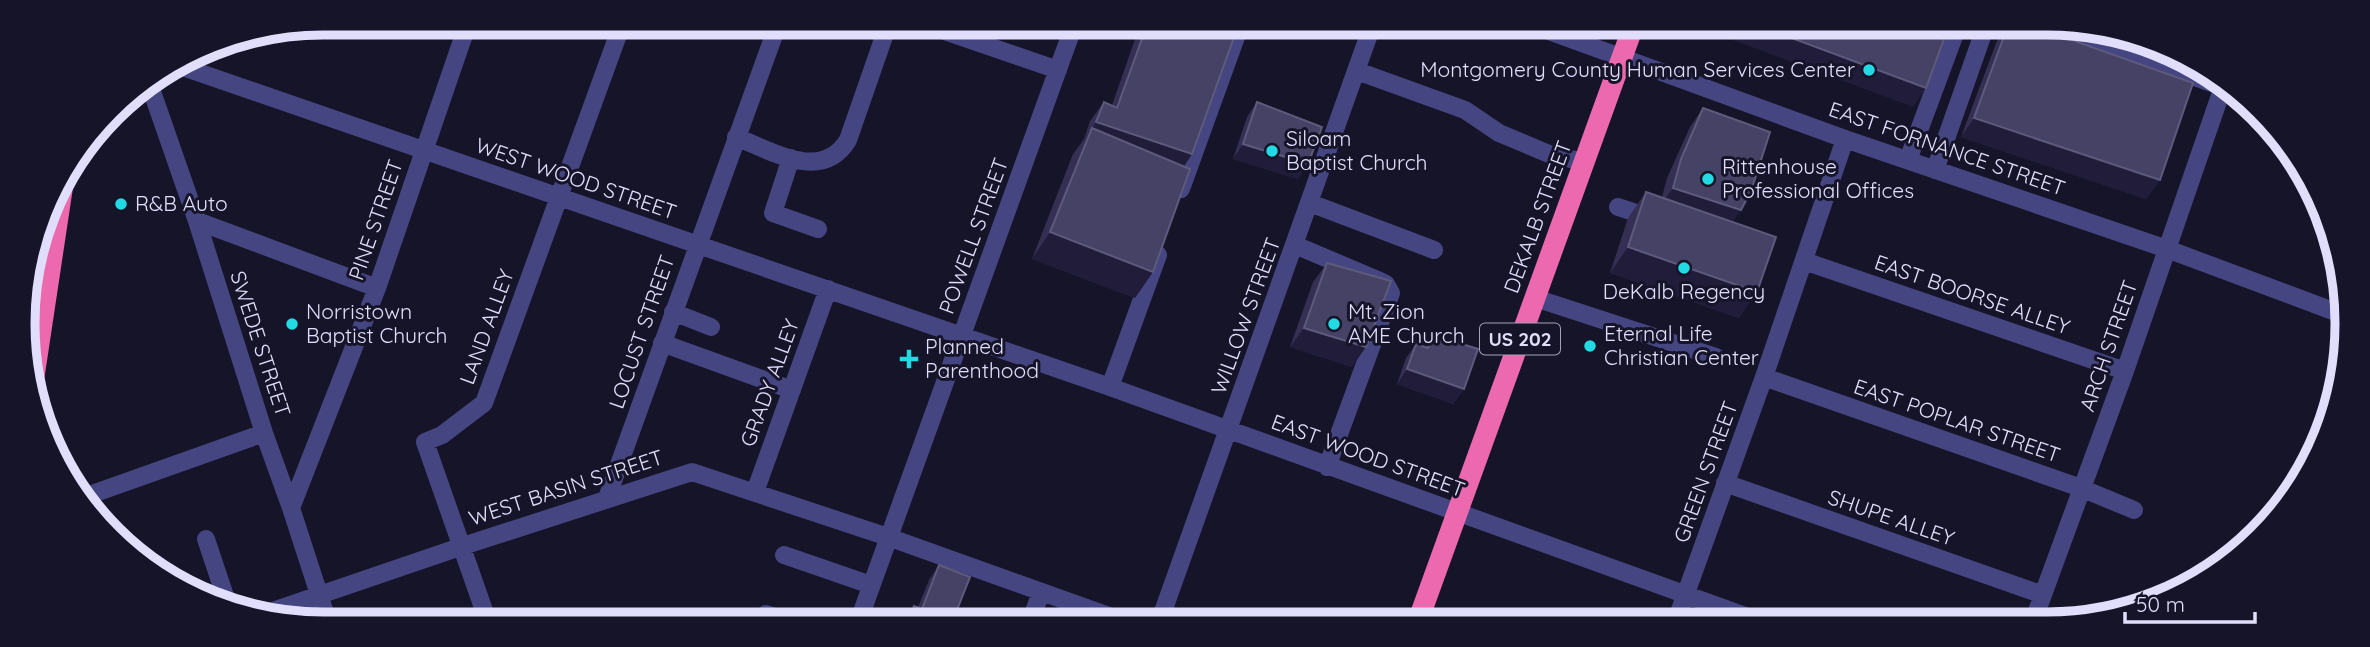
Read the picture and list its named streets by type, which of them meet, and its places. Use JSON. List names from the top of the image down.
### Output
{
  "streets": {
    "highway": ["DEKALB STREET", "US 202"],
    "street": [
      "EAST FORNANCE STREET",
      "WEST WOOD STREET",
      "PINE STREET",
      "POWELL STREET",
      "EAST BOORSE ALLEY",
      "WILLOW STREET",
      "LAND ALLEY",
      "LOCUST STREET",
      "SWEDE STREET",
      "ARCH STREET",
      "GRADY ALLEY",
      "EAST POPLAR STREET",
      "EAST WOOD STREET",
      "GREEN STREET",
      "WEST BASIN STREET",
      "SHUPE ALLEY"
    ]
  },
  "crossings": [
    ["EAST FORNANCE STREET", "DEKALB STREET"],
    ["EAST FORNANCE STREET", "ARCH STREET"],
    ["EAST FORNANCE STREET", "GREEN STREET"],
    ["WEST WOOD STREET", "PINE STREET"],
    ["WEST WOOD STREET", "POWELL STREET"],
    ["WEST WOOD STREET", "LAND ALLEY"],
    ["WEST WOOD STREET", "LOCUST STREET"],
    ["WEST WOOD STREET", "GRADY ALLEY"],
    ["WEST WOOD STREET", "EAST WOOD STREET"],
    ["DEKALB STREET", "EAST WOOD STREET"],
    ["PINE STREET", "SWEDE STREET"],
    ["POWELL STREET", "EAST WOOD STREET"],
    ["POWELL STREET", "WEST BASIN STREET"],
    ["EAST BOORSE ALLEY", "ARCH STREET"],
    ["EAST BOORSE ALLEY", "GREEN STREET"],
    ["WILLOW STREET", "EAST WOOD STREET"],
    ["LAND ALLEY", "WEST BASIN STREET"],
    ["LOCUST STREET", "WEST BASIN STREET"],
    ["SWEDE STREET", "WEST BASIN STREET"],
    ["ARCH STREET", "EAST POPLAR STREET"],
    ["ARCH STREET", "SHUPE ALLEY"],
    ["GRADY ALLEY", "WEST BASIN STREET"],
    ["EAST POPLAR STREET", "GREEN STREET"],
    ["EAST WOOD STREET", "GREEN STREET"],
    ["GREEN STREET", "SHUPE ALLEY"]
  ],
  "places": {
    "other": [
      "Montgomery County Human Services Center",
      "Siloam Baptist Church",
      "Rittenhouse Professional Offices",
      "R&B Auto",
      "DeKalb Regency",
      "Norristown Baptist Church",
      "Mt. Zion AME Church",
      "Eternal Life Christian Center"
    ],
    "health": ["Planned Parenthood"]
  },
  "scale_bar": "50 m"
}
